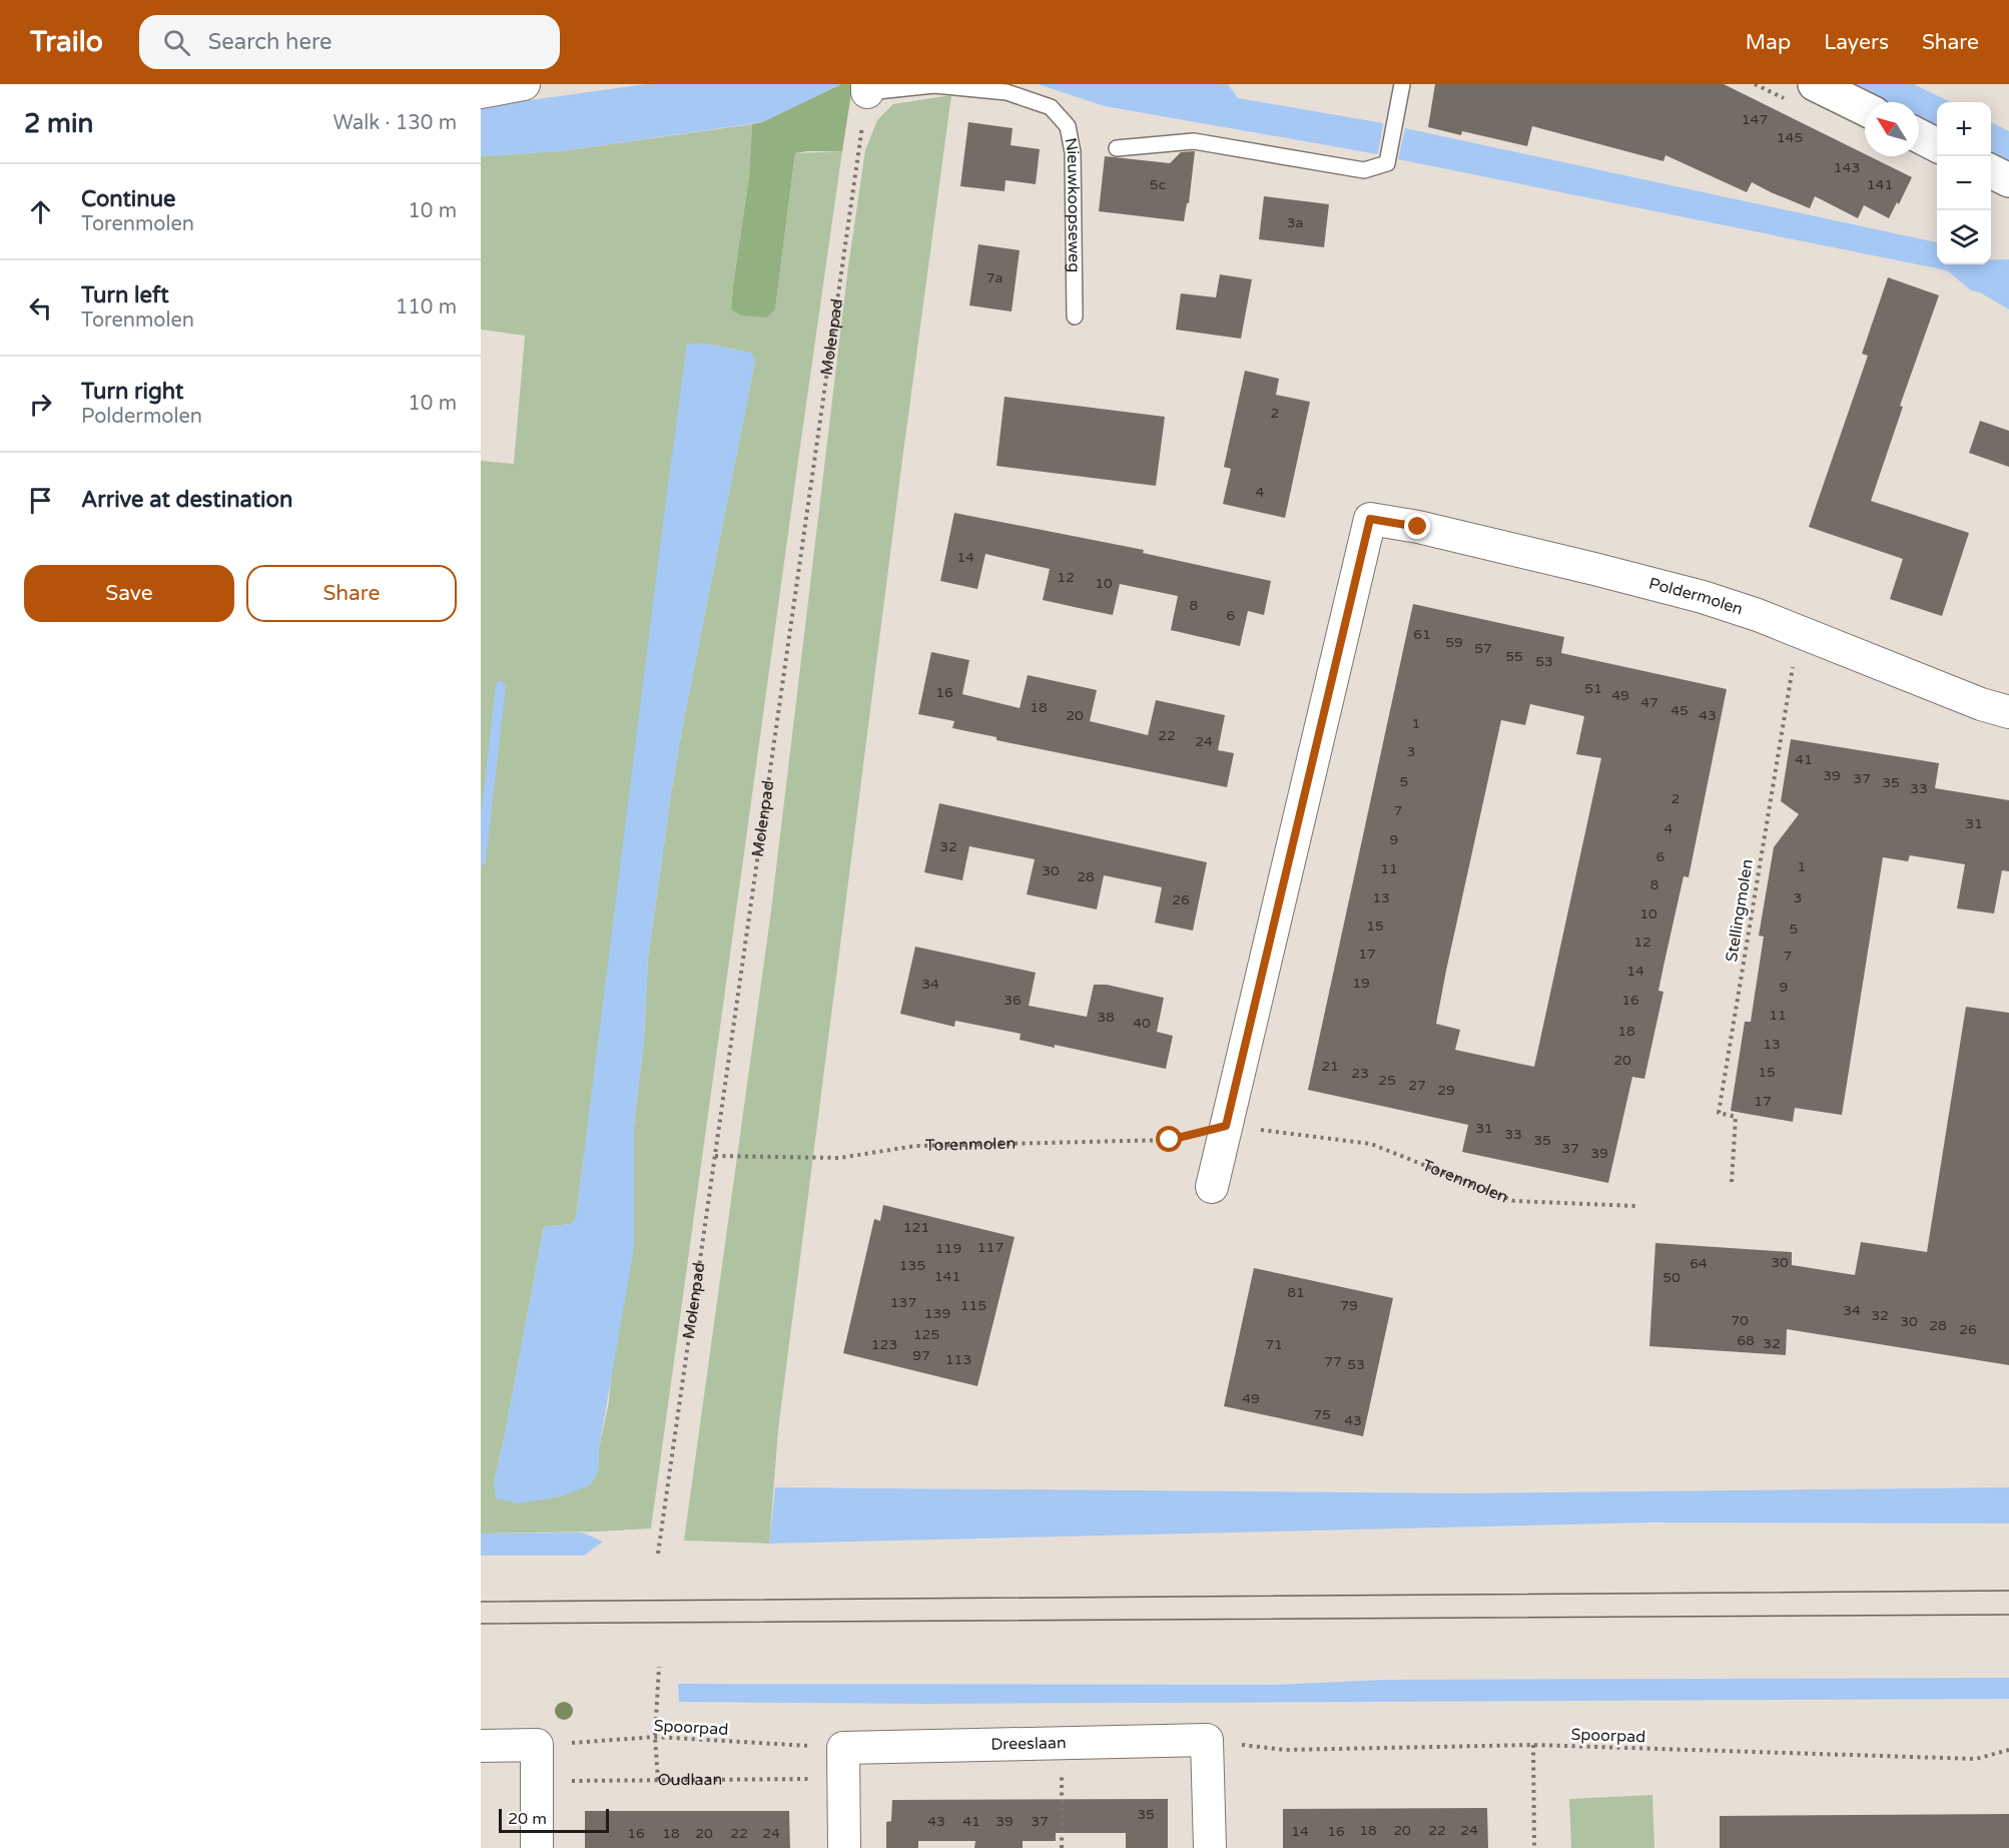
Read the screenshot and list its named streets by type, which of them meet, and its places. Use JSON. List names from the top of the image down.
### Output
{
  "streets": {
    "street": ["Poldermolen", "Dreeslaan"],
    "lane": ["Nieuwkoopseweg"],
    "path": [
      "Molenpad",
      "Stellingmolen",
      "Torenmolen",
      "Spoorpad",
      "Oudlaan"
    ]
  },
  "crossings": [
    ["Nieuwkoopseweg", "Molenpad"],
    ["Molenpad", "Torenmolen"],
    ["Poldermolen", "Stellingmolen"],
    ["Poldermolen", "Torenmolen"],
    ["Spoorpad", "Dreeslaan"],
    ["Spoorpad", "Oudlaan"],
    ["Dreeslaan", "Oudlaan"]
  ],
  "house_numbers": [
    "147",
    "145",
    "143",
    "5c",
    "141",
    "3a",
    "7a",
    "2",
    "4",
    "14",
    "12",
    "10",
    "8",
    "6",
    "61",
    "59",
    "57",
    "55",
    "53",
    "51",
    "16",
    "49",
    "47",
    "18",
    "45",
    "20",
    "43",
    "1",
    "22",
    "24",
    "3",
    "41",
    "39",
    "37",
    "5",
    "35",
    "33",
    "2",
    "7",
    "31",
    "4",
    "9",
    "32",
    "6",
    "1",
    "11",
    "30",
    "28",
    "8",
    "13",
    "3",
    "26",
    "10",
    "15",
    "5",
    "12",
    "17",
    "7",
    "14",
    "19",
    "34",
    "9",
    "36",
    "16",
    "11",
    "38",
    "40",
    "18",
    "13",
    "20",
    "21",
    "15",
    "23",
    "25",
    "27",
    "29",
    "17",
    "31",
    "33",
    "35",
    "37",
    "39",
    "121",
    "117",
    "119",
    "30",
    "64",
    "135",
    "141",
    "50",
    "81",
    "137",
    "115",
    "79",
    "34",
    "139",
    "32",
    "70",
    "30",
    "28",
    "26",
    "125",
    "68",
    "32",
    "123",
    "71",
    "97",
    "113",
    "77",
    "53",
    "49",
    "75",
    "43",
    "35",
    "43",
    "41",
    "39",
    "37",
    "18",
    "20",
    "22",
    "24",
    "14",
    "16",
    "16",
    "18",
    "20",
    "22",
    "24"
  ],
  "scale_bar": "20 m",
  "north": "top left",
  "page": {
    "header": "Trailo",
    "search": "Search here",
    "nav": ["Map", "Layers", "Share"],
    "heading": ["2 min", "Walk · 130 m"],
    "map_buttons": ["+", "−"],
    "list": [
      ["Continue", "Torenmolen", "10 m"],
      ["Turn left", "Torenmolen", "110 m"],
      ["Turn right", "Poldermolen", "10 m"],
      "Arrive at destination"
    ],
    "buttons": ["Save", "Share"],
    "scale": "20 m"
  }
}
